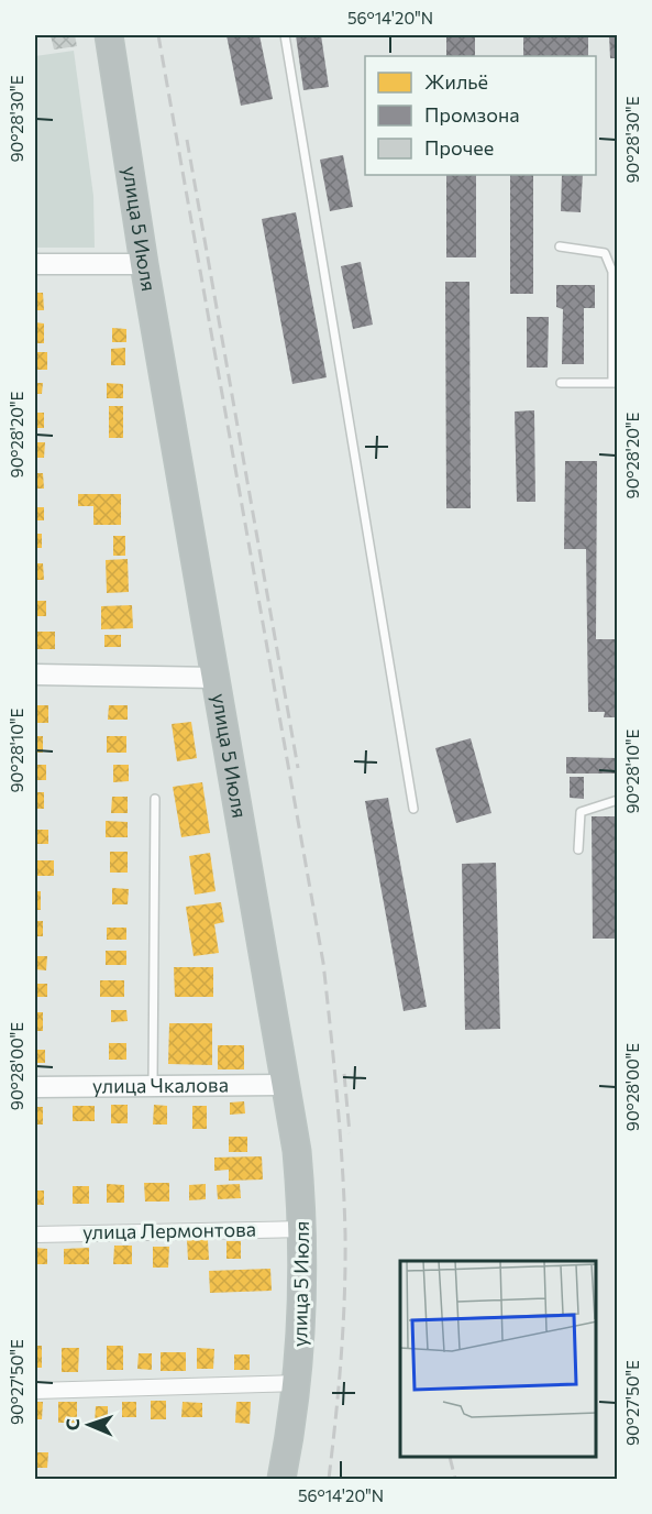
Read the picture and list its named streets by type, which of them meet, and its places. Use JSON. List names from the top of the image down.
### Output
{
  "streets": {
    "highway": ["улица 5 Июля"],
    "main road": ["улица Чкалова"],
    "street": ["улица Лермонтова"]
  },
  "crossings": [
    ["улица 5 Июля", "улица Чкалова"],
    ["улица 5 Июля", "улица Лермонтова"]
  ],
  "legend": ["Жильё", "Промзона", "Прочее"],
  "north": "left",
  "coordinates": [
    "56°14'20\"N",
    "90°28'30\"E",
    "90°28'20\"E",
    "90°28'10\"E",
    "90°28'00\"E",
    "90°27'50\"E"
  ]
}
